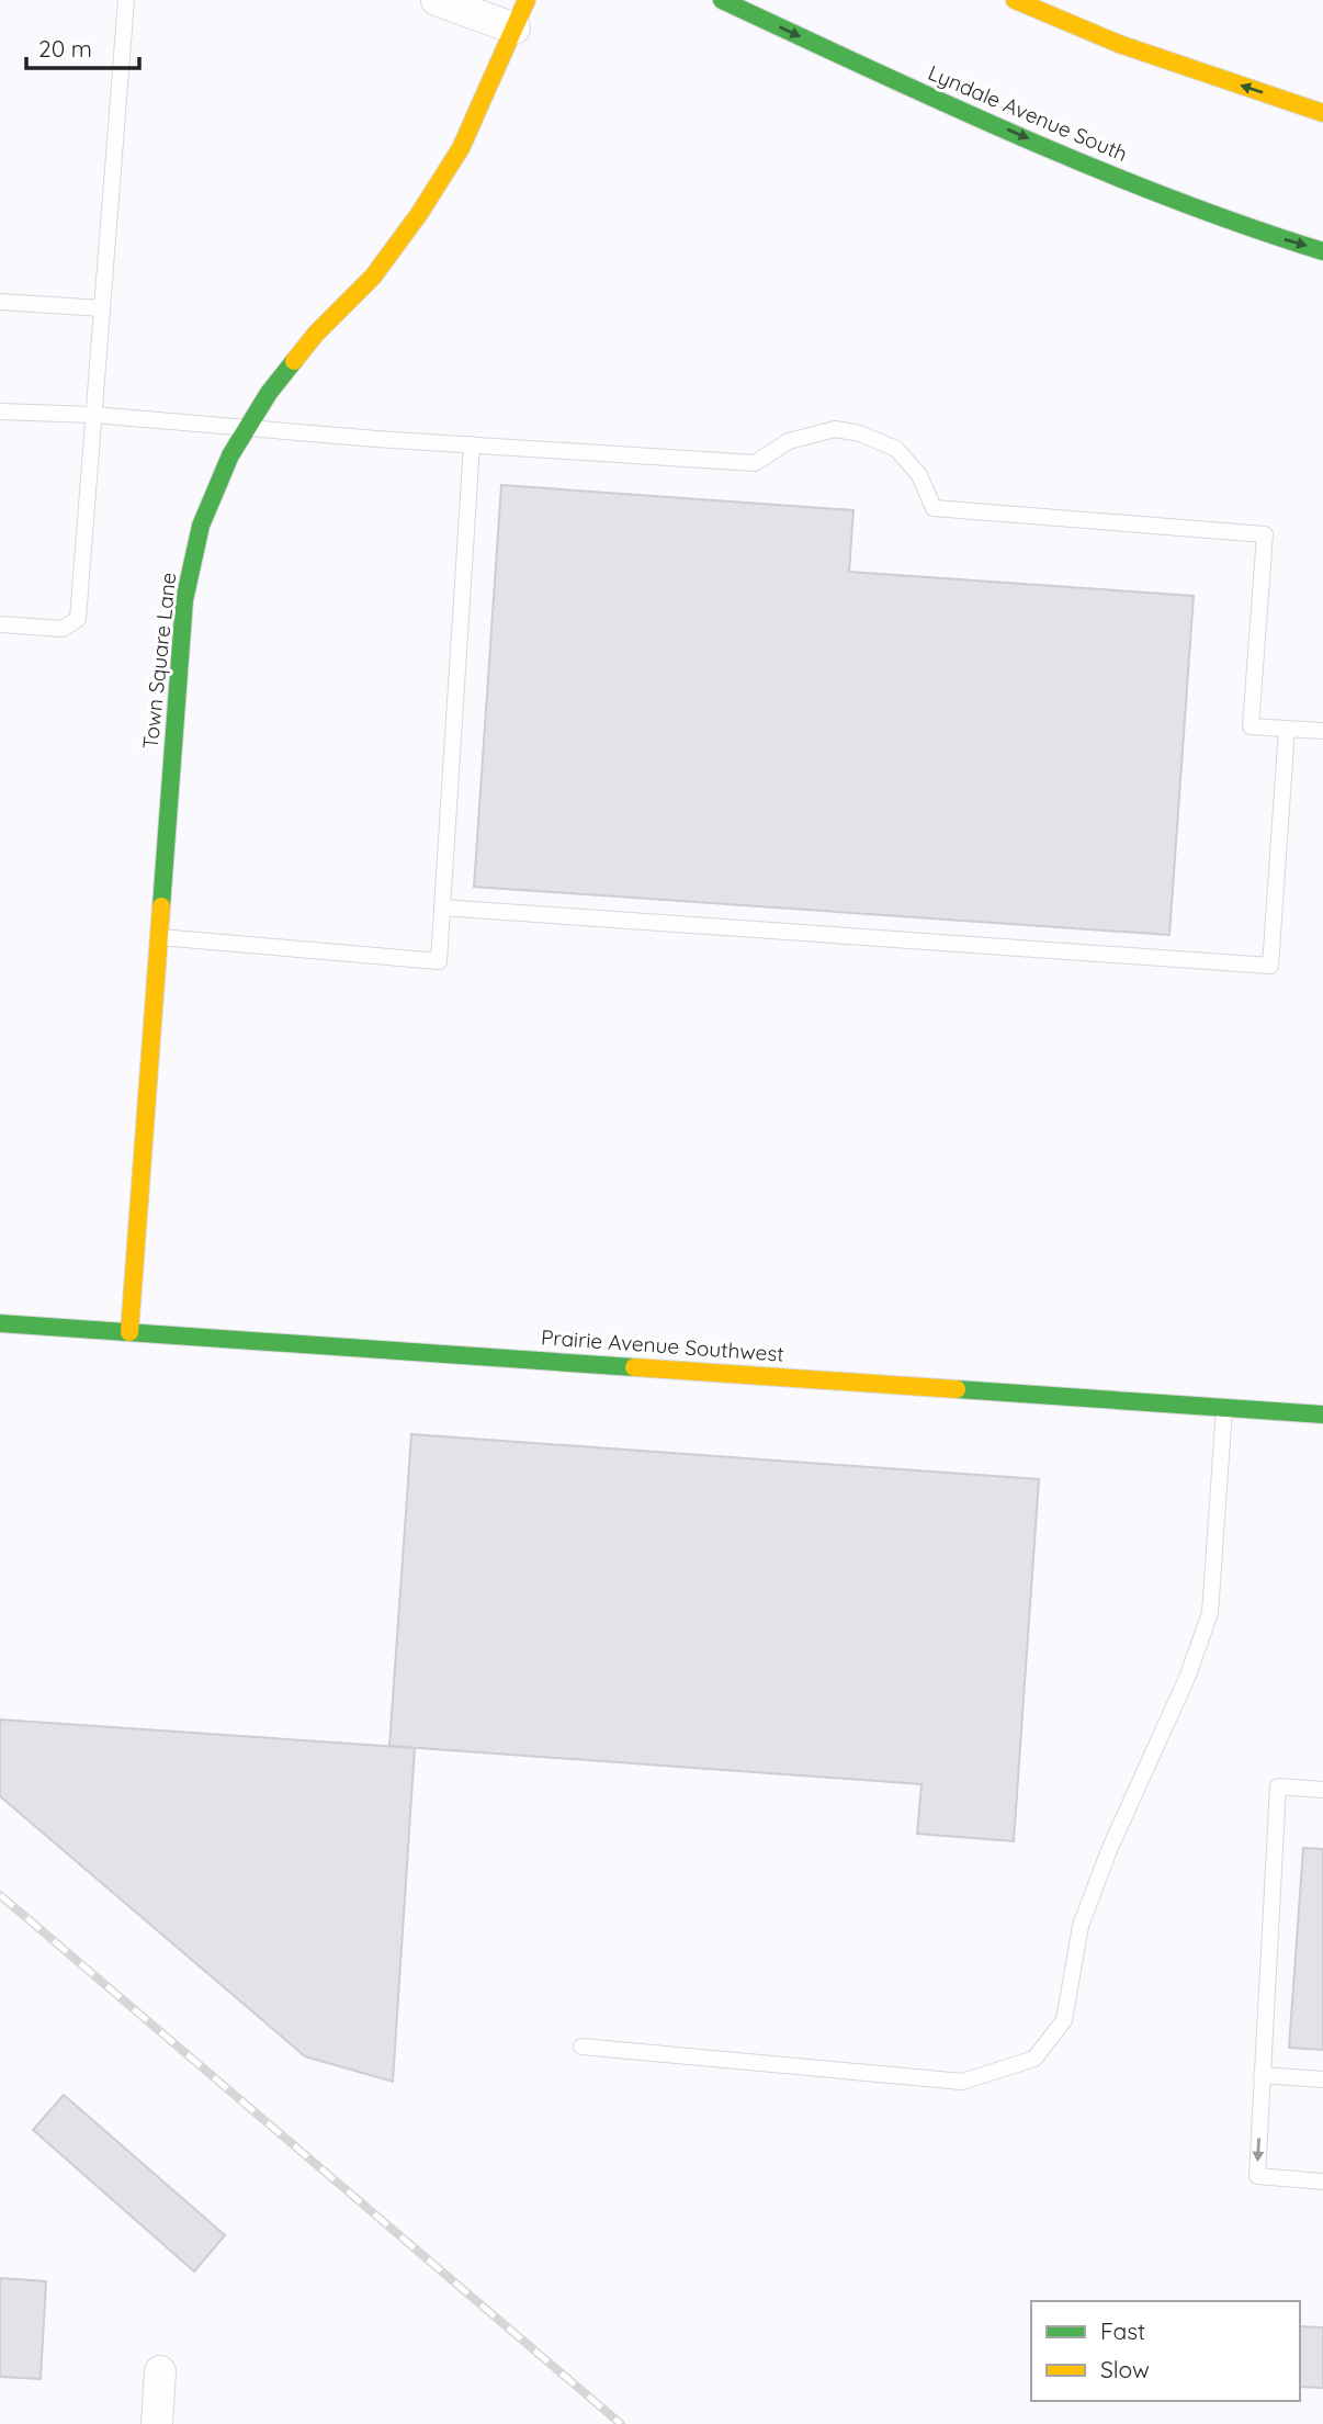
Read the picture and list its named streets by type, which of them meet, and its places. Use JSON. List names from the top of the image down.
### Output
{
  "streets": {
    "main road": ["Lyndale Avenue South", "Town Square Lane", "Prairie Avenue Southwest"]
  },
  "crossings": [
    ["Town Square Lane", "Prairie Avenue Southwest"]
  ],
  "legend": ["Fast", "Slow"],
  "scale_bar": "20 m"
}
